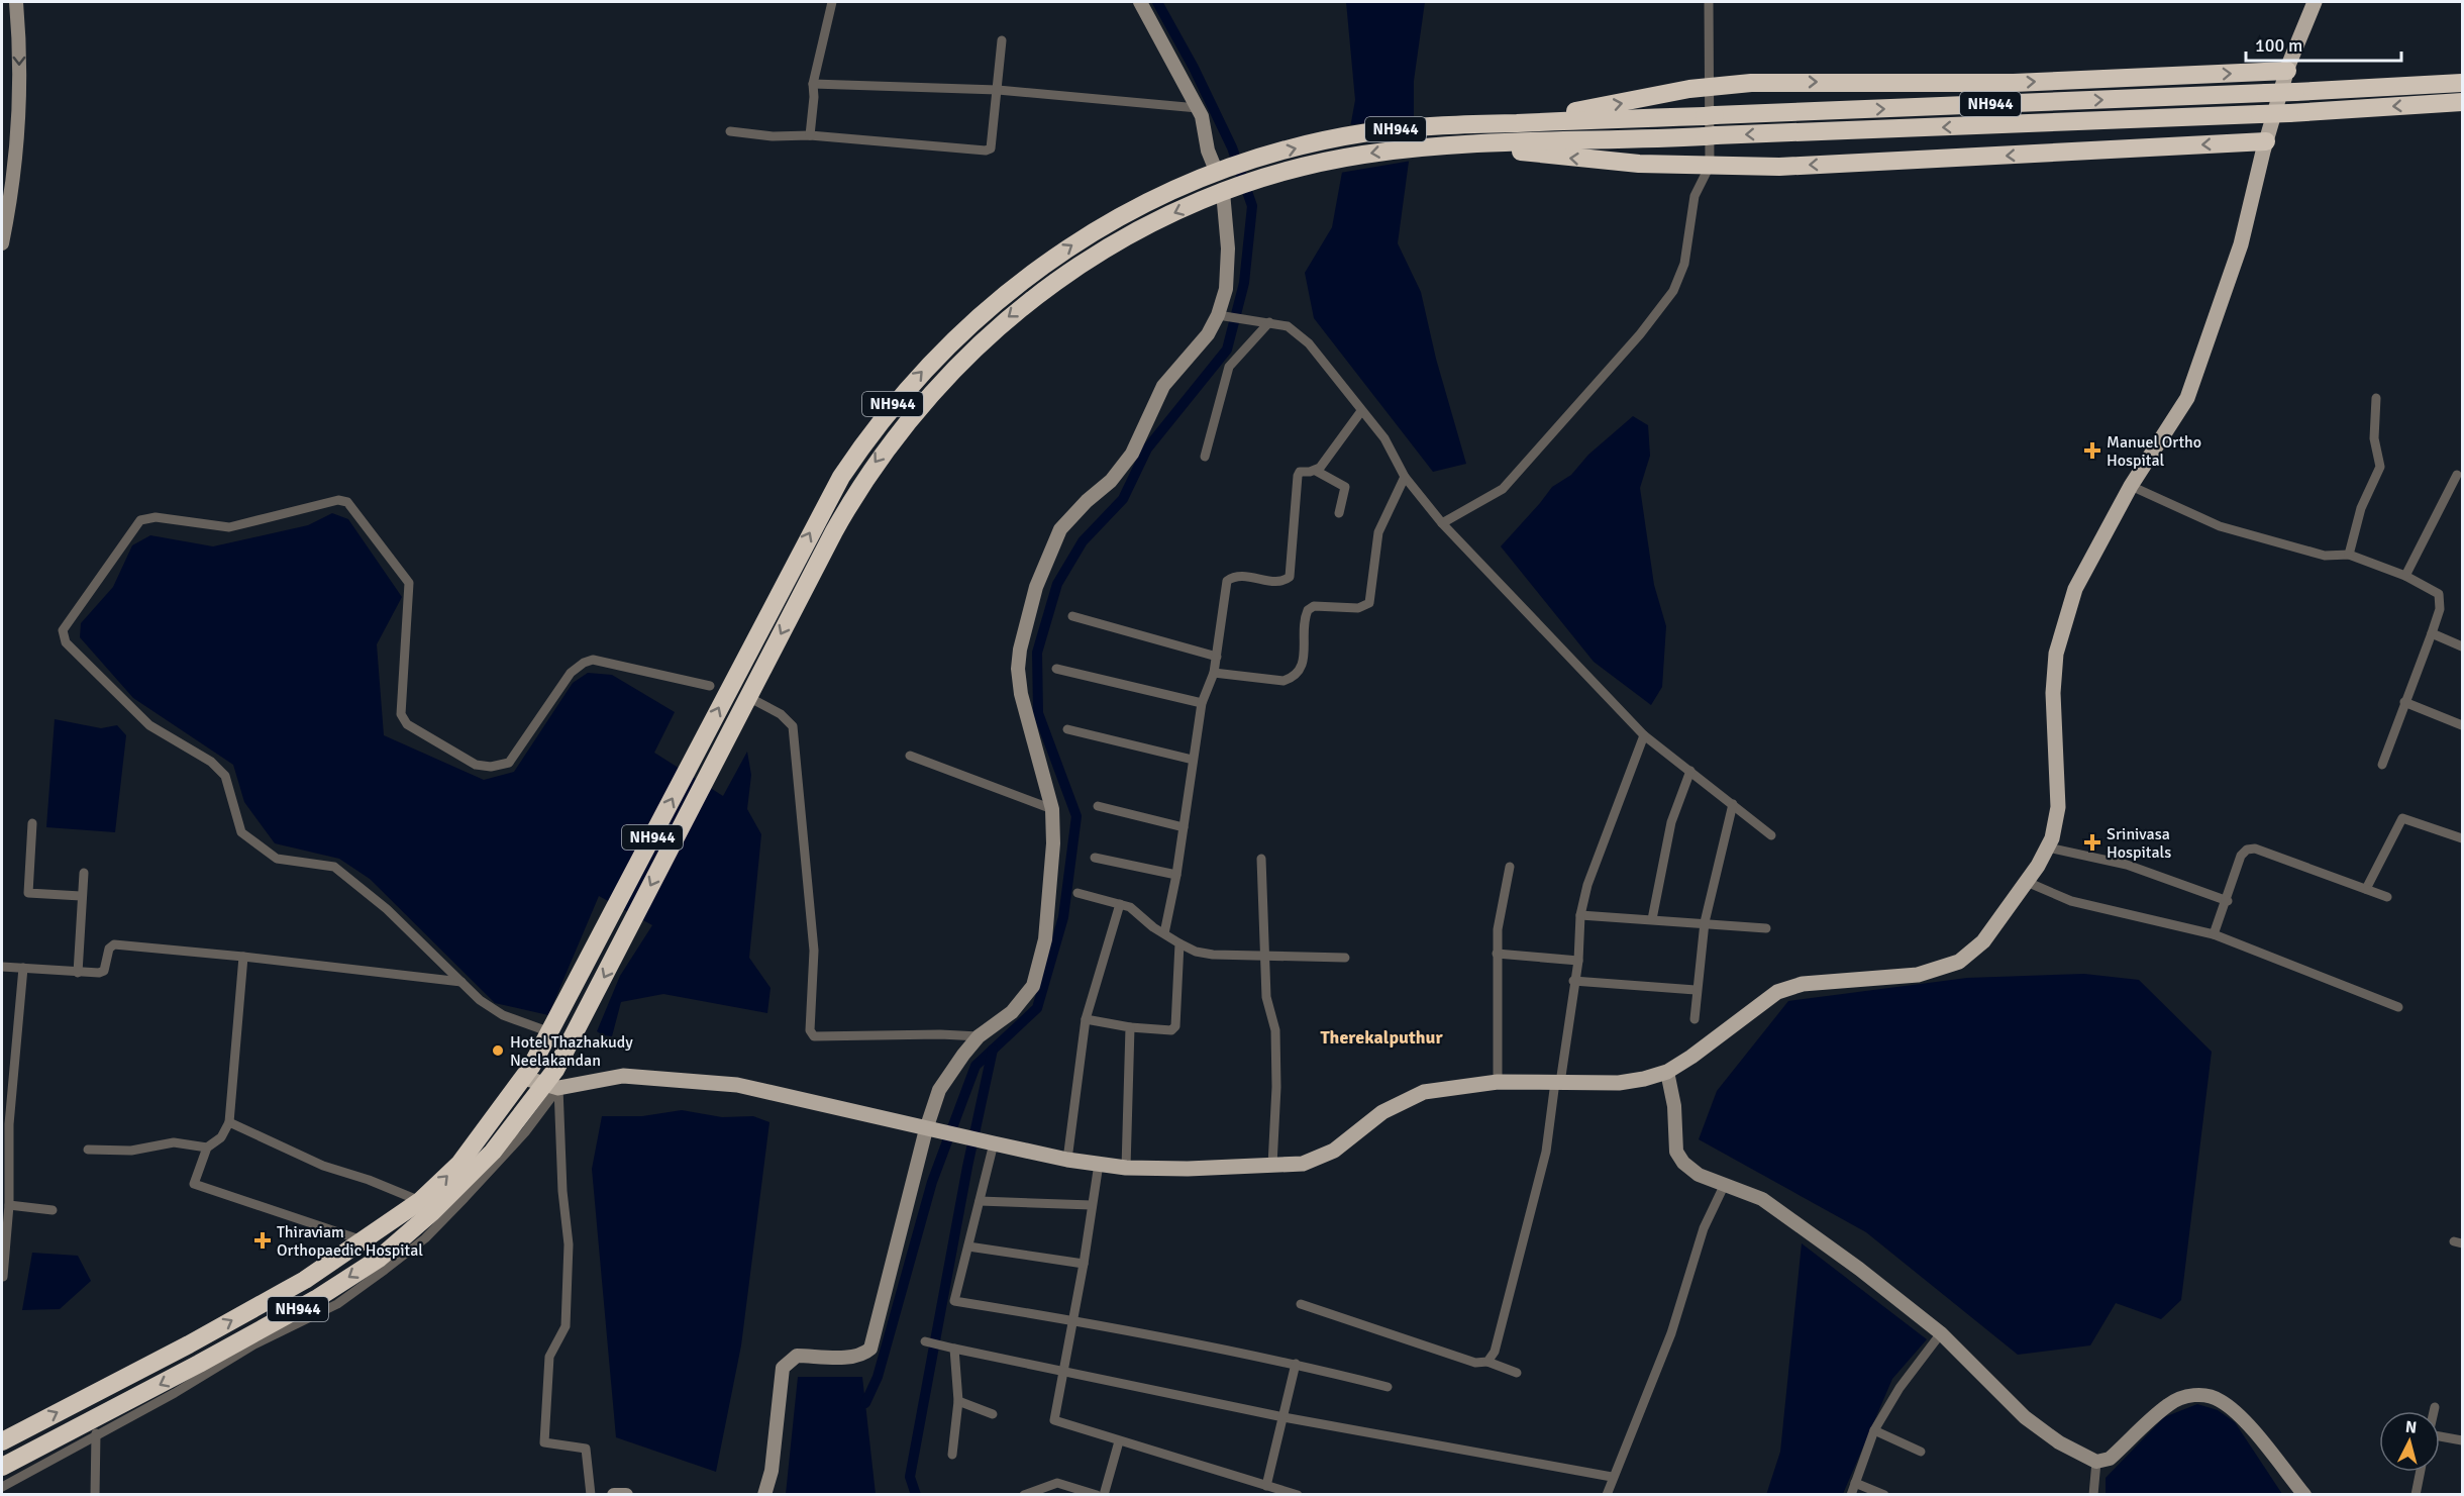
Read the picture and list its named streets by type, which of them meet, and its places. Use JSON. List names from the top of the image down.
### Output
{
  "streets": {
    "highway": ["NH944"]
  },
  "districts": ["Therekalputhur"],
  "places": {
    "health": ["Manuel Ortho Hospital", "Srinivasa Hospitals", "Thiraviam Orthopaedic Hospital"],
    "other": ["Hotel Thazhakudy Neelakandan"]
  },
  "scale_bar": "100 m",
  "north": "top"
}
